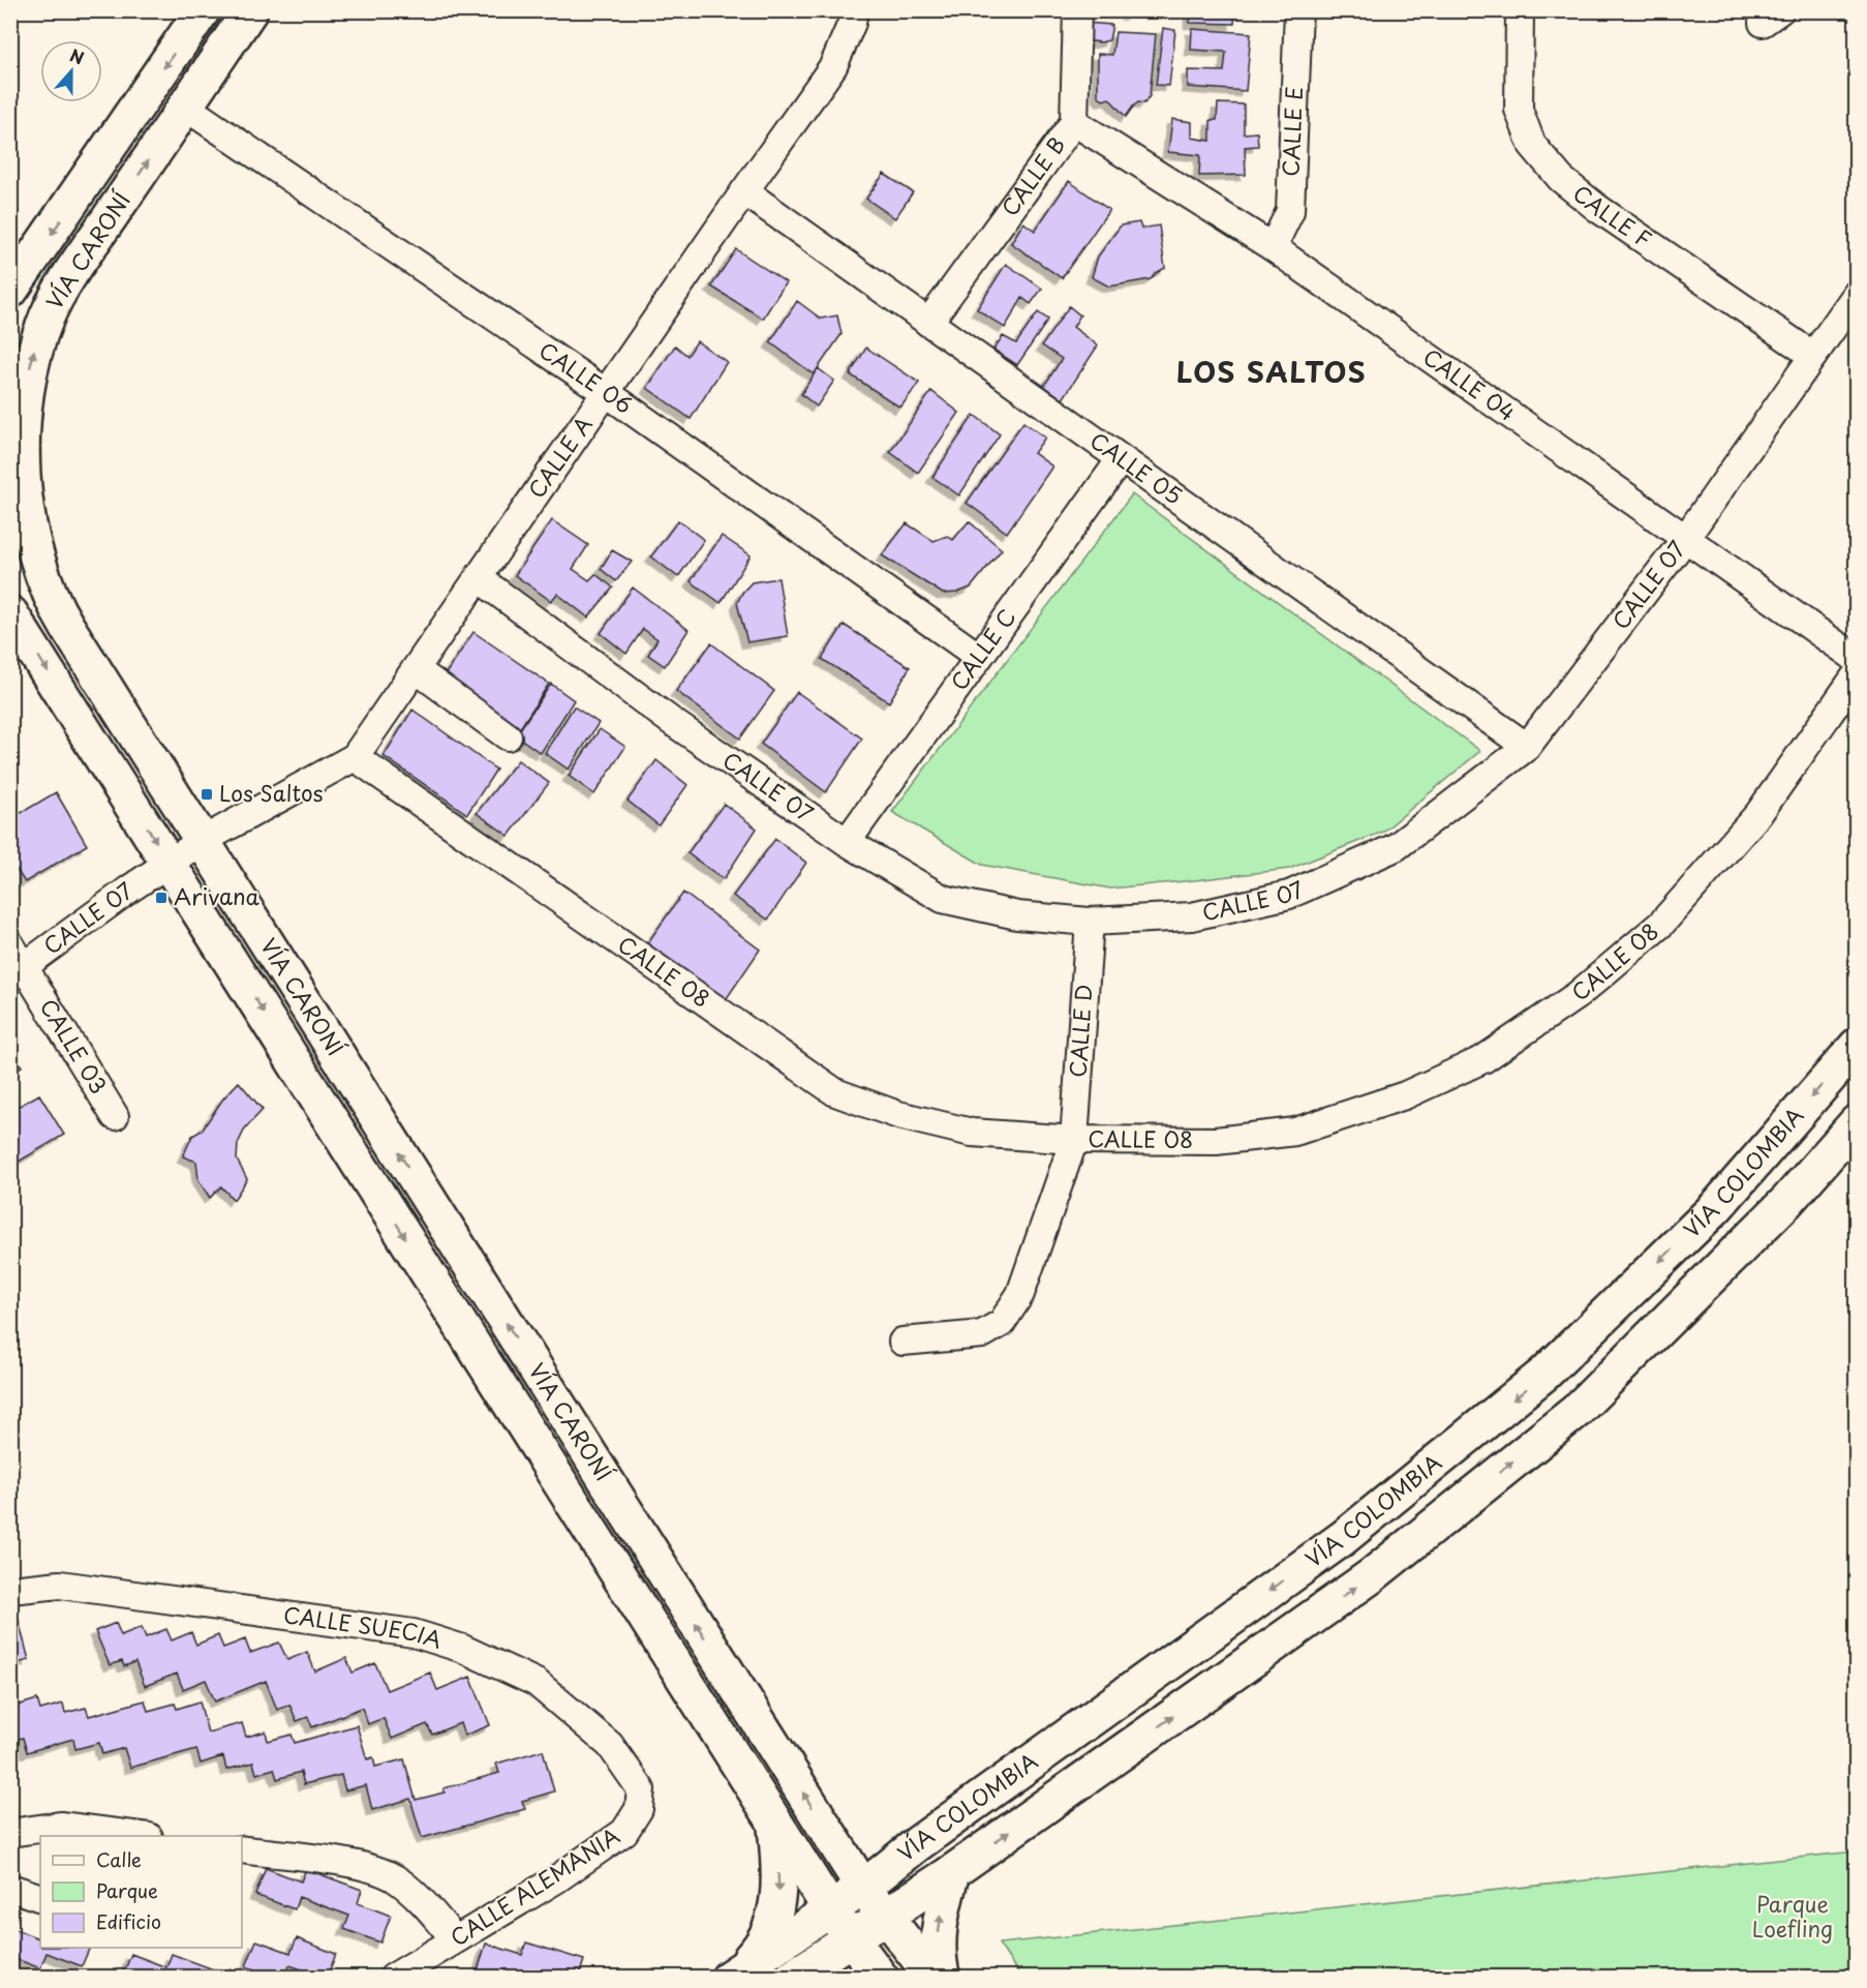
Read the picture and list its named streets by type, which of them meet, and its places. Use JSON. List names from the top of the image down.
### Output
{
  "streets": {
    "main road": ["VÍA CARONÍ", "VÍA COLOMBIA"],
    "street": [
      "CALLE E",
      "CALLE B",
      "CALLE F",
      "CALLE 06",
      "CALLE 04",
      "CALLE A",
      "CALLE 05",
      "CALLE 07",
      "CALLE C",
      "CALLE 08",
      "CALLE D",
      "CALLE 03",
      "CALLE SUECIA",
      "CALLE ALEMANIA"
    ]
  },
  "crossings": [
    ["CALLE E", "CALLE 04"],
    ["CALLE B", "CALLE 04"],
    ["CALLE B", "CALLE 05"],
    ["CALLE F", "CALLE 07"],
    ["VÍA CARONÍ", "CALLE 06"],
    ["VÍA CARONÍ", "CALLE A"],
    ["VÍA CARONÍ", "CALLE 07"],
    ["VÍA CARONÍ", "VÍA COLOMBIA"],
    ["CALLE 06", "CALLE A"],
    ["CALLE 06", "CALLE C"],
    ["CALLE 04", "CALLE 07"],
    ["CALLE A", "CALLE 05"],
    ["CALLE A", "CALLE 07"],
    ["CALLE A", "CALLE 08"],
    ["CALLE 05", "CALLE 07"],
    ["CALLE 05", "CALLE C"],
    ["CALLE 07", "CALLE C"],
    ["CALLE 07", "CALLE D"],
    ["CALLE 07", "CALLE 03"],
    ["CALLE 08", "CALLE D"],
    ["CALLE SUECIA", "CALLE ALEMANIA"]
  ],
  "districts": ["LOS SALTOS"],
  "parks": ["Parque Loefling"],
  "places": {
    "transit": ["Los Saltos", "Arivana"]
  },
  "legend": ["Calle", "Parque", "Edificio"],
  "north": "top"
}
